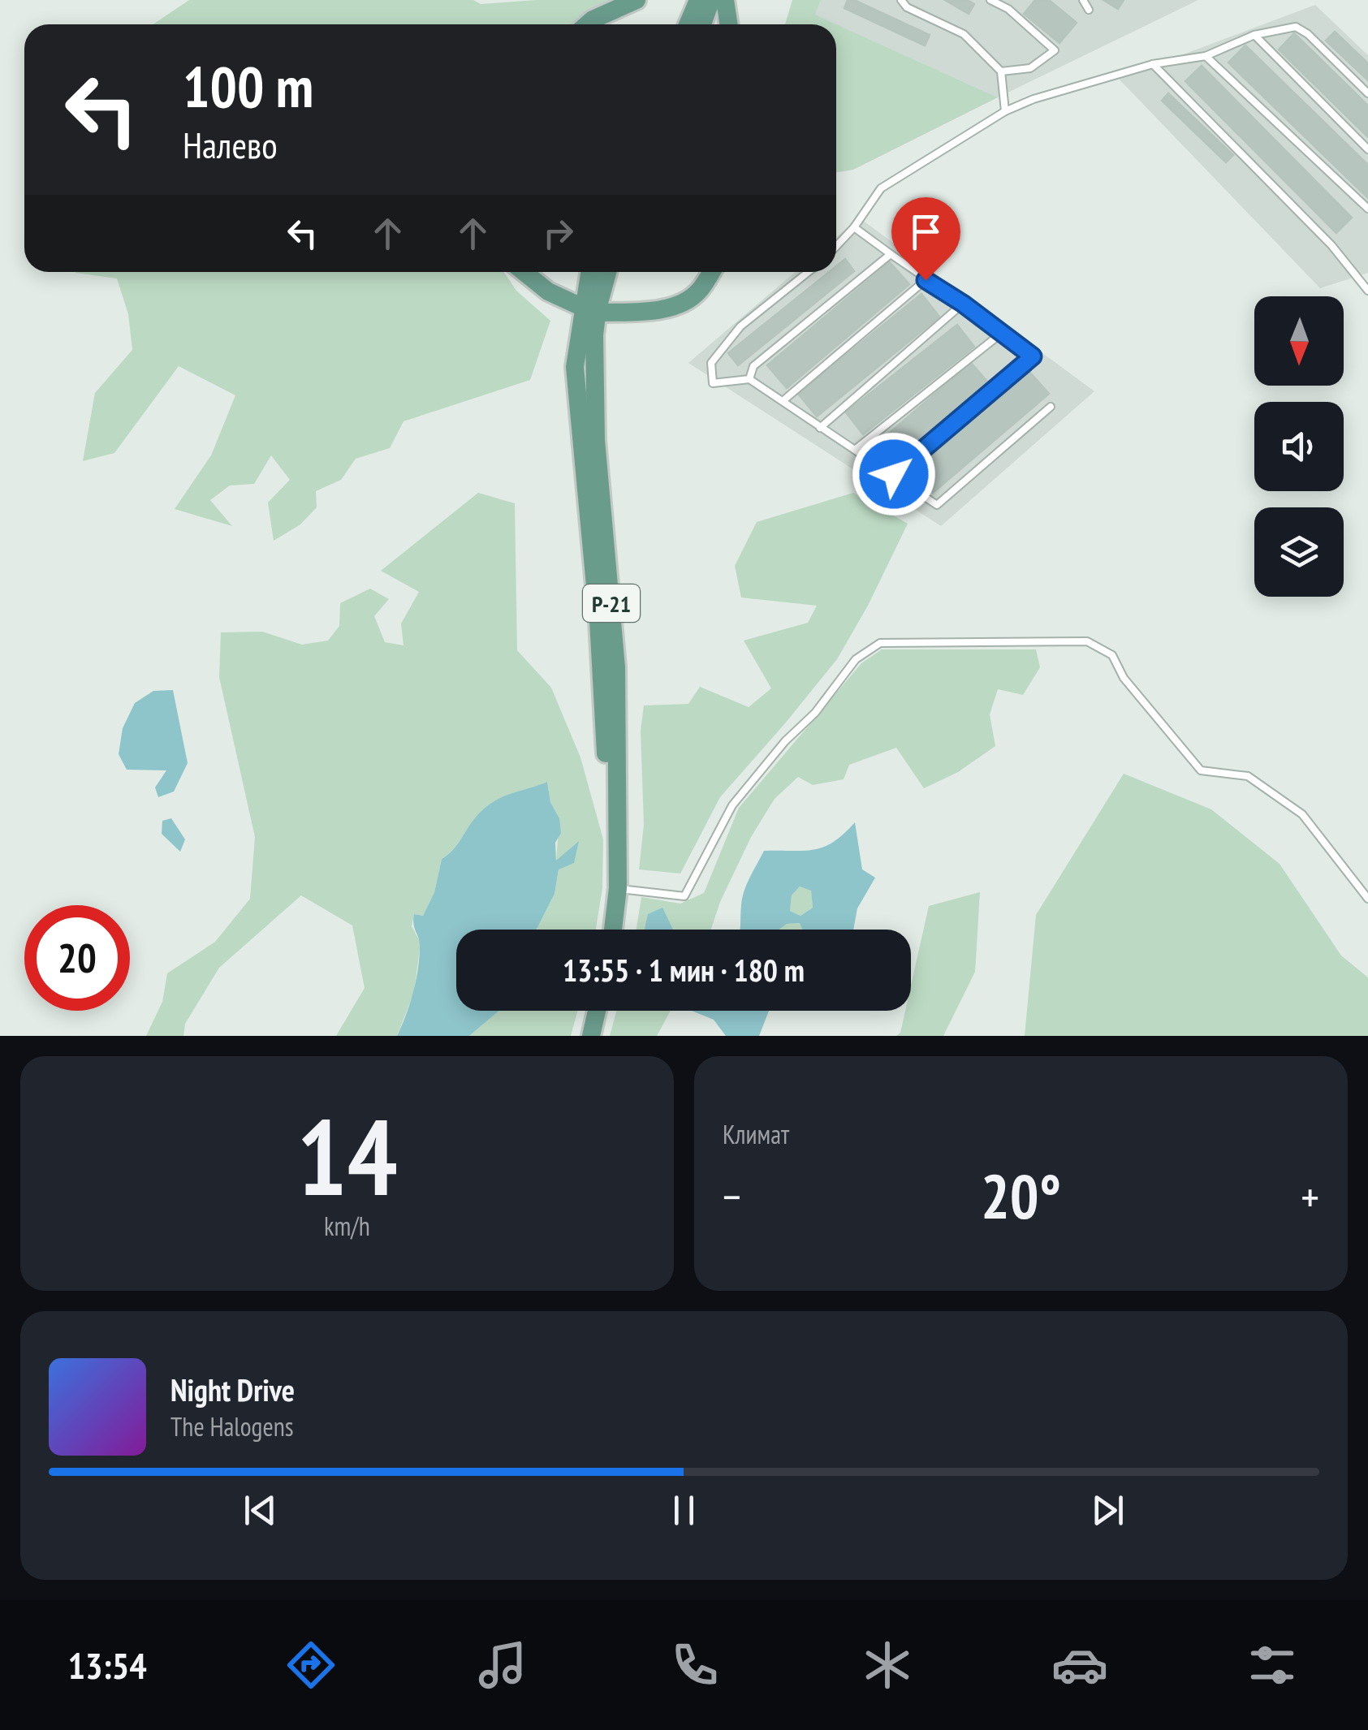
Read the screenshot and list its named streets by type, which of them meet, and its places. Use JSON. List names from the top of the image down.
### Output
{
  "streets": {
    "main road": ["Р-21"]
  },
  "north": "bottom",
  "page": {
    "turn": ["100 m", "Налево"],
    "limit": "20",
    "trip": "13:55 · 1 мин · 180 m",
    "tile": [
      ["14", "km/h"],
      "Климат"
    ],
    "heat": ["−", "20°", "+"],
    "song": ["Night Drive", "The Halogens"],
    "tabs": "13:54"
  }
}
